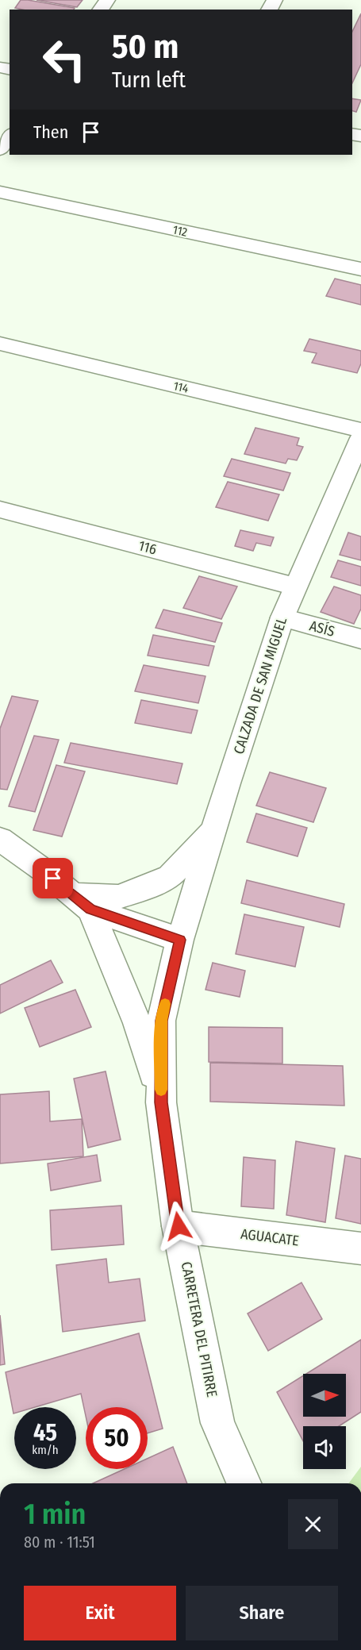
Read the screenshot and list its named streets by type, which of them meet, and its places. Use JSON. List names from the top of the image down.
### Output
{
  "streets": {
    "main road": [
      "112",
      "114",
      "116",
      "ASÍS",
      "CALZADA DE SAN MIGUEL",
      "AGUACATE",
      "CARRETERA DEL PITIRRE"
    ]
  },
  "crossings": [
    ["116", "CALZADA DE SAN MIGUEL"],
    ["ASÍS", "CALZADA DE SAN MIGUEL"],
    ["CALZADA DE SAN MIGUEL", "CARRETERA DEL PITIRRE"],
    ["AGUACATE", "CARRETERA DEL PITIRRE"]
  ],
  "north": "right",
  "page": {
    "turn": ["50 m", "Turn left"],
    "then": "Then",
    "speed": "45 km/h",
    "limit": "50",
    "heading": ["1 min", "80 m · 11:51"],
    "buttons": ["Exit", "Share"]
  }
}
